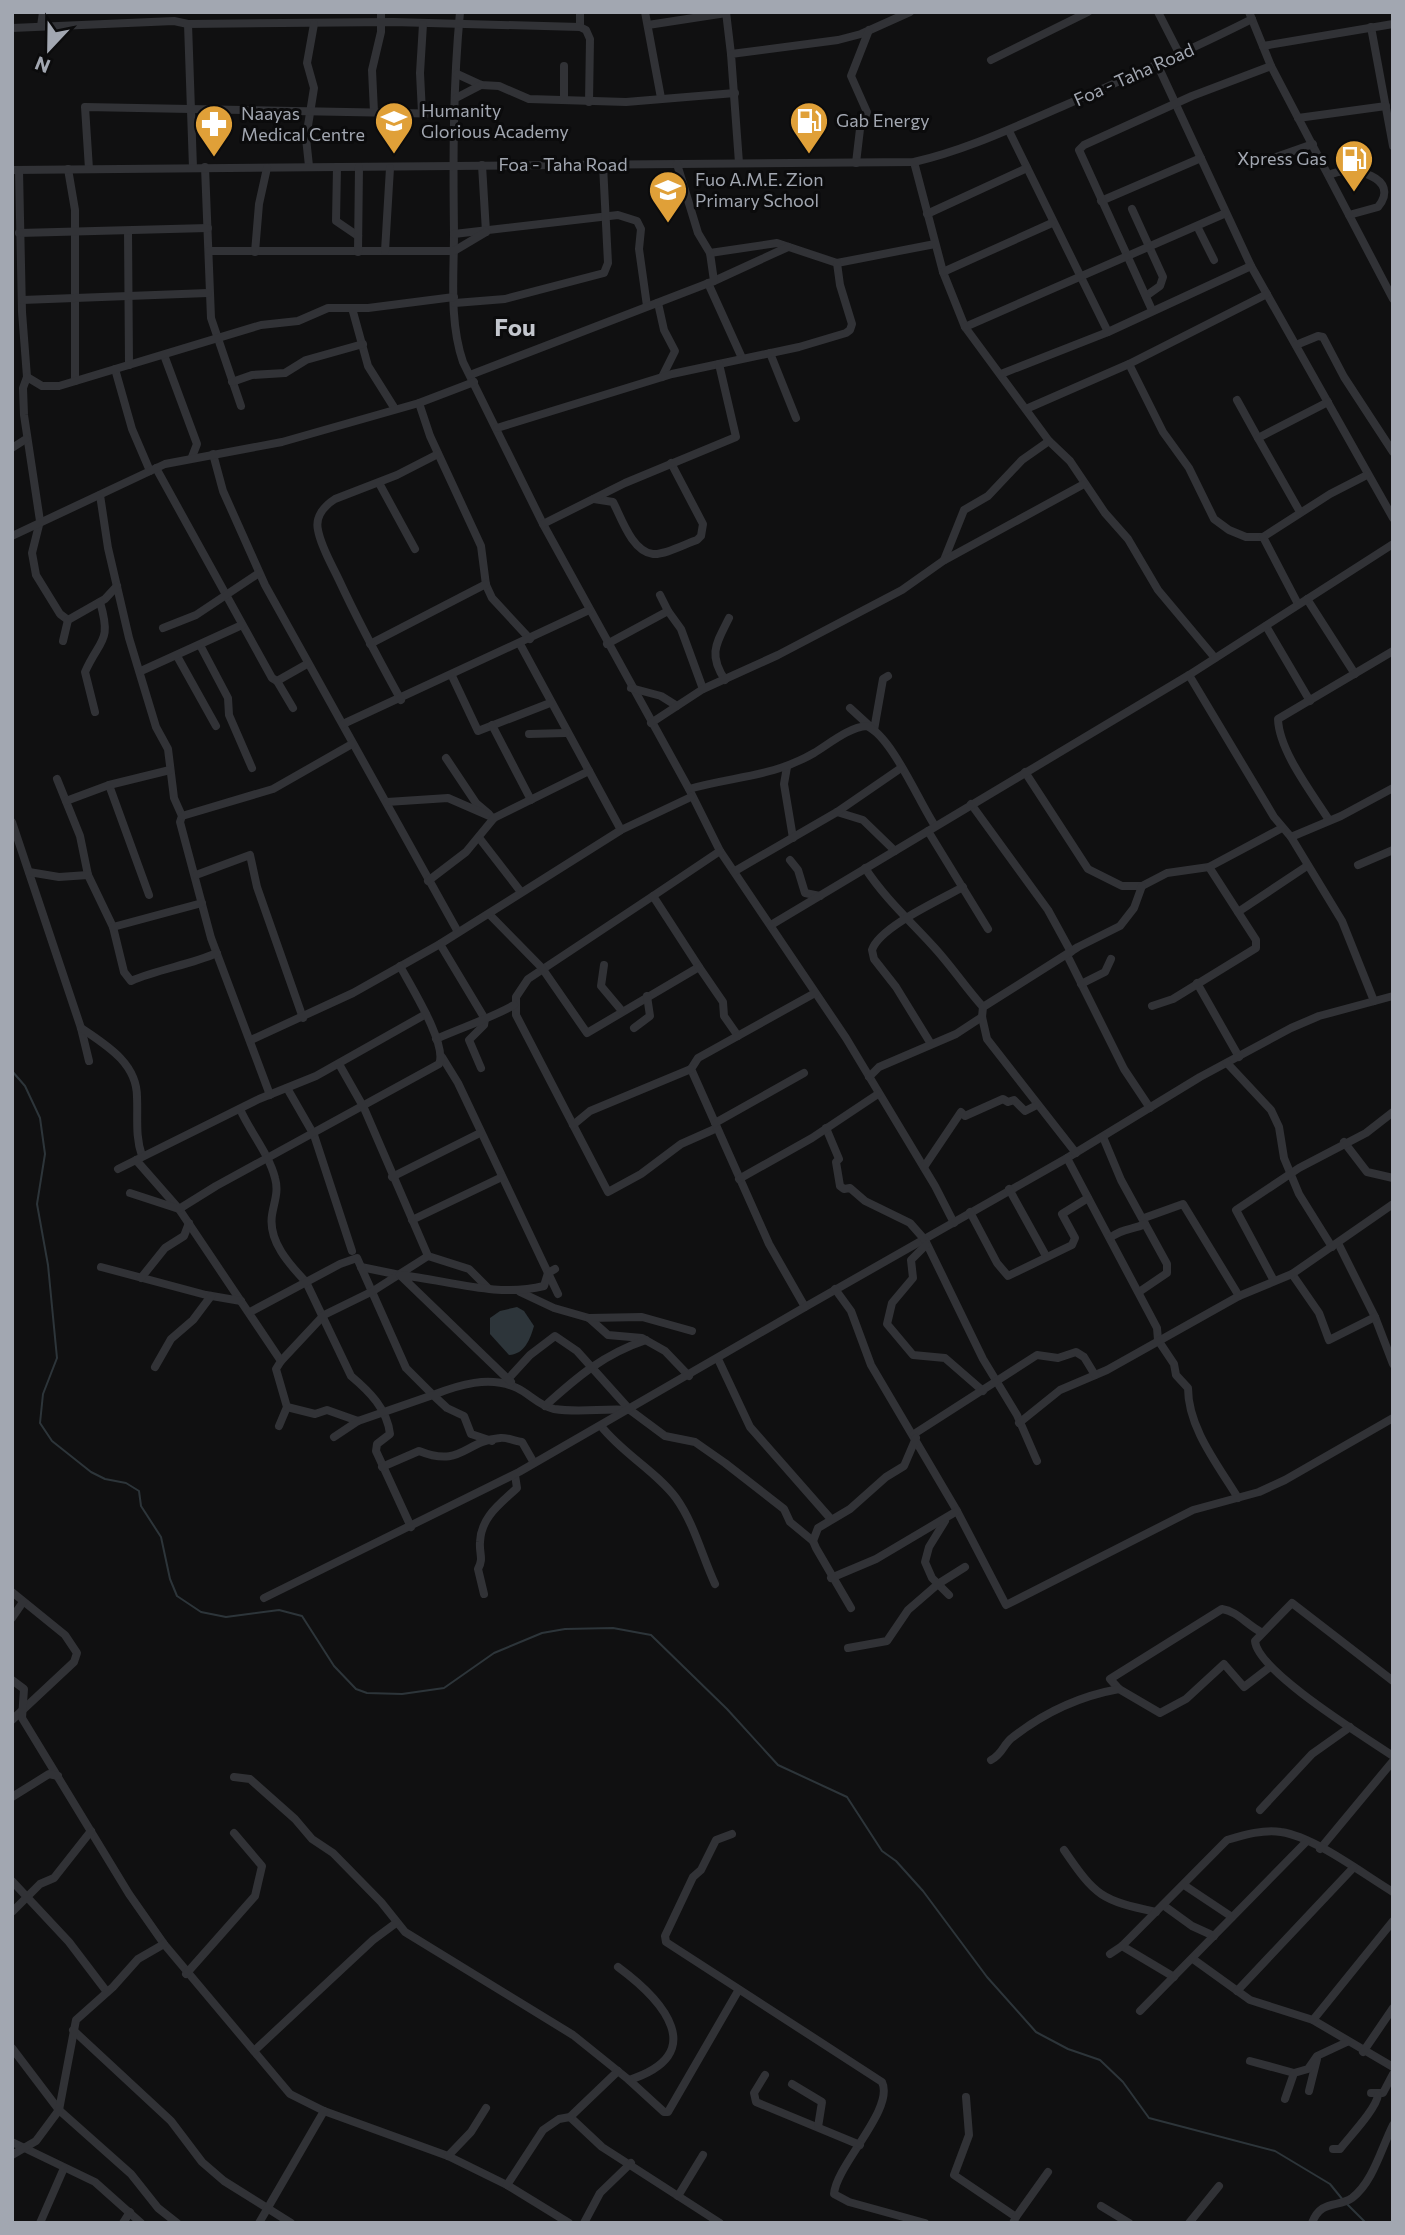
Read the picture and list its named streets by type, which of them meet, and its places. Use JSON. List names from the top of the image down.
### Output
{
  "streets": {
    "street": ["Foa - Taha Road"]
  },
  "districts": ["Fou"],
  "places": {
    "school or university": ["Humanity Glorious Academy", "Fuo A.M.E. Zion Primary School"],
    "fuel station": ["Gab Energy", "Xpress Gas"],
    "pharmacy": ["Naayas Medical Centre"]
  },
  "north": "bottom"
}
